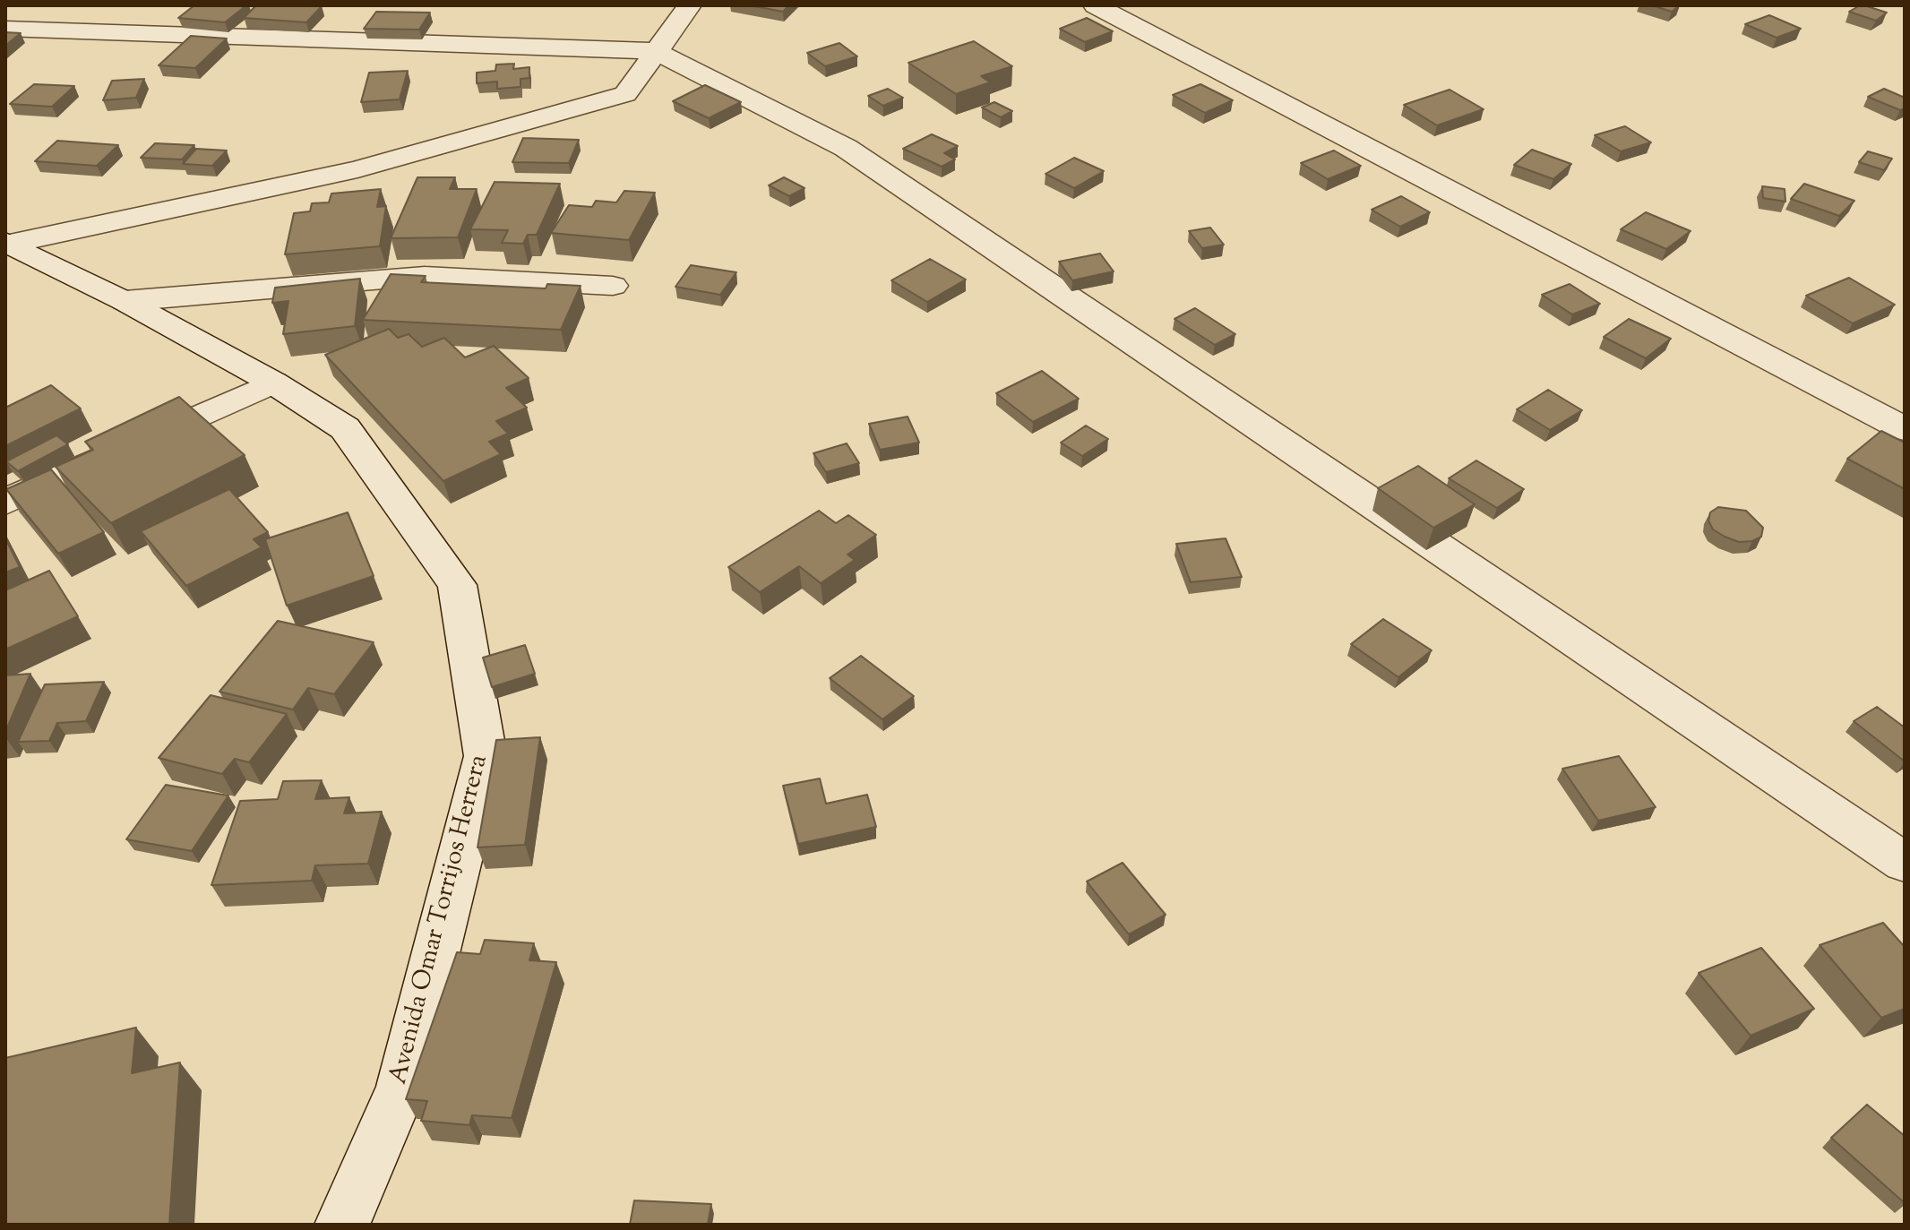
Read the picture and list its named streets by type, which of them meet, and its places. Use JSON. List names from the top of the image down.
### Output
{
  "streets": {
    "street": ["Avenida Omar Torrijos Herrera"]
  }
}
